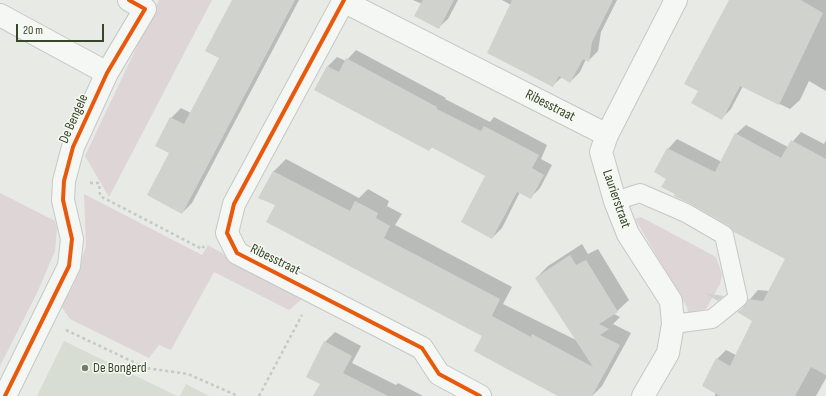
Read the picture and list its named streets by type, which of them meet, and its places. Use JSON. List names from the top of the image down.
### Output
{
  "streets": {
    "street": ["Ribesstraat", "De Bengele", "Laurierstraat"]
  },
  "crossings": [
    ["Ribesstraat", "Laurierstraat"]
  ],
  "places": ["De Bongerd"],
  "scale_bar": "20 m"
}
